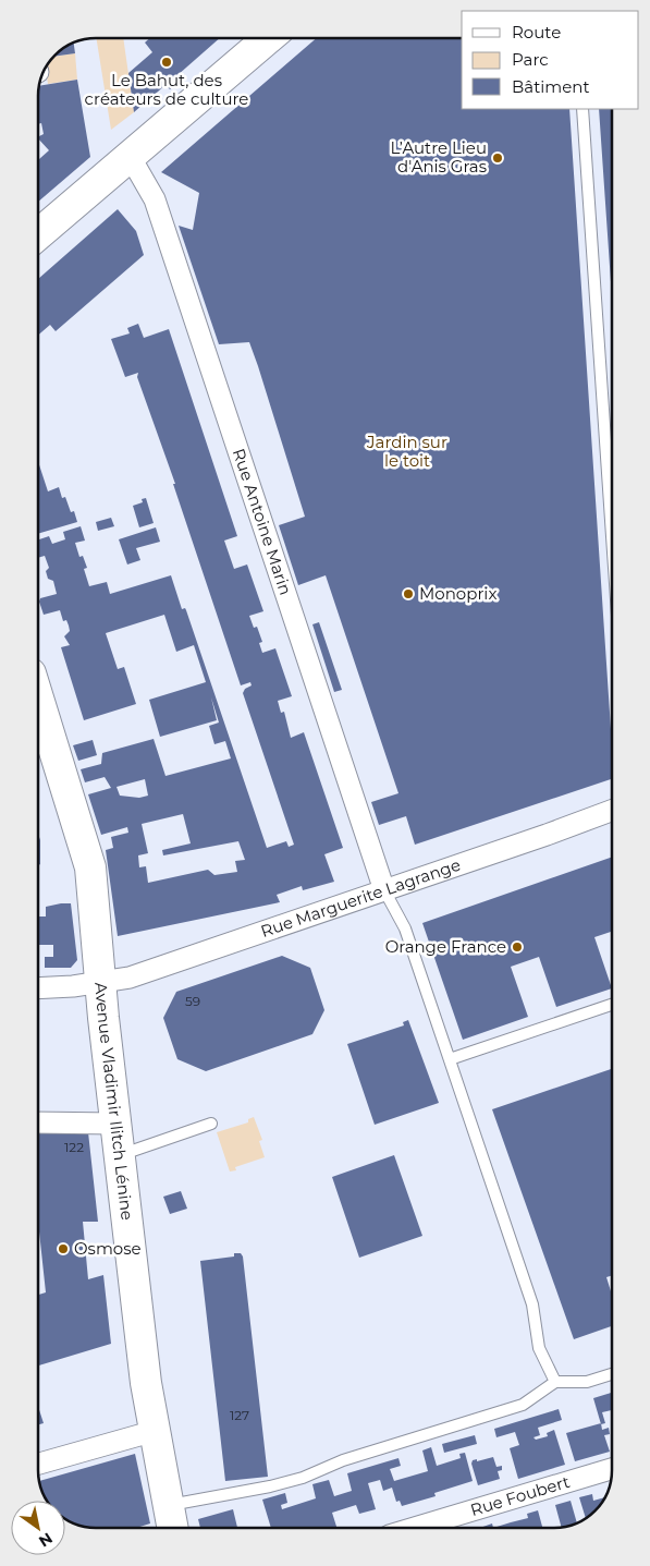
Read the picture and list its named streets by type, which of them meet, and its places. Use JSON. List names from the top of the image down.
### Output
{
  "streets": {
    "street": [
      "Rue Antoine Marin",
      "Rue Marguerite Lagrange",
      "Avenue Vladimir Ilitch Lénine",
      "Rue Foubert"
    ]
  },
  "crossings": [
    ["Rue Antoine Marin", "Rue Marguerite Lagrange"],
    ["Rue Marguerite Lagrange", "Avenue Vladimir Ilitch Lénine"]
  ],
  "parks": ["Jardin sur le toit"],
  "places": [
    "Le Bahut, des créateurs de culture",
    "L’Autre Lieu d'Anis Gras",
    "Monoprix",
    "Orange France",
    "Osmose"
  ],
  "house_numbers": ["59", "122", "127"],
  "legend": ["Route", "Parc", "Bâtiment"],
  "north": "bottom right"
}
